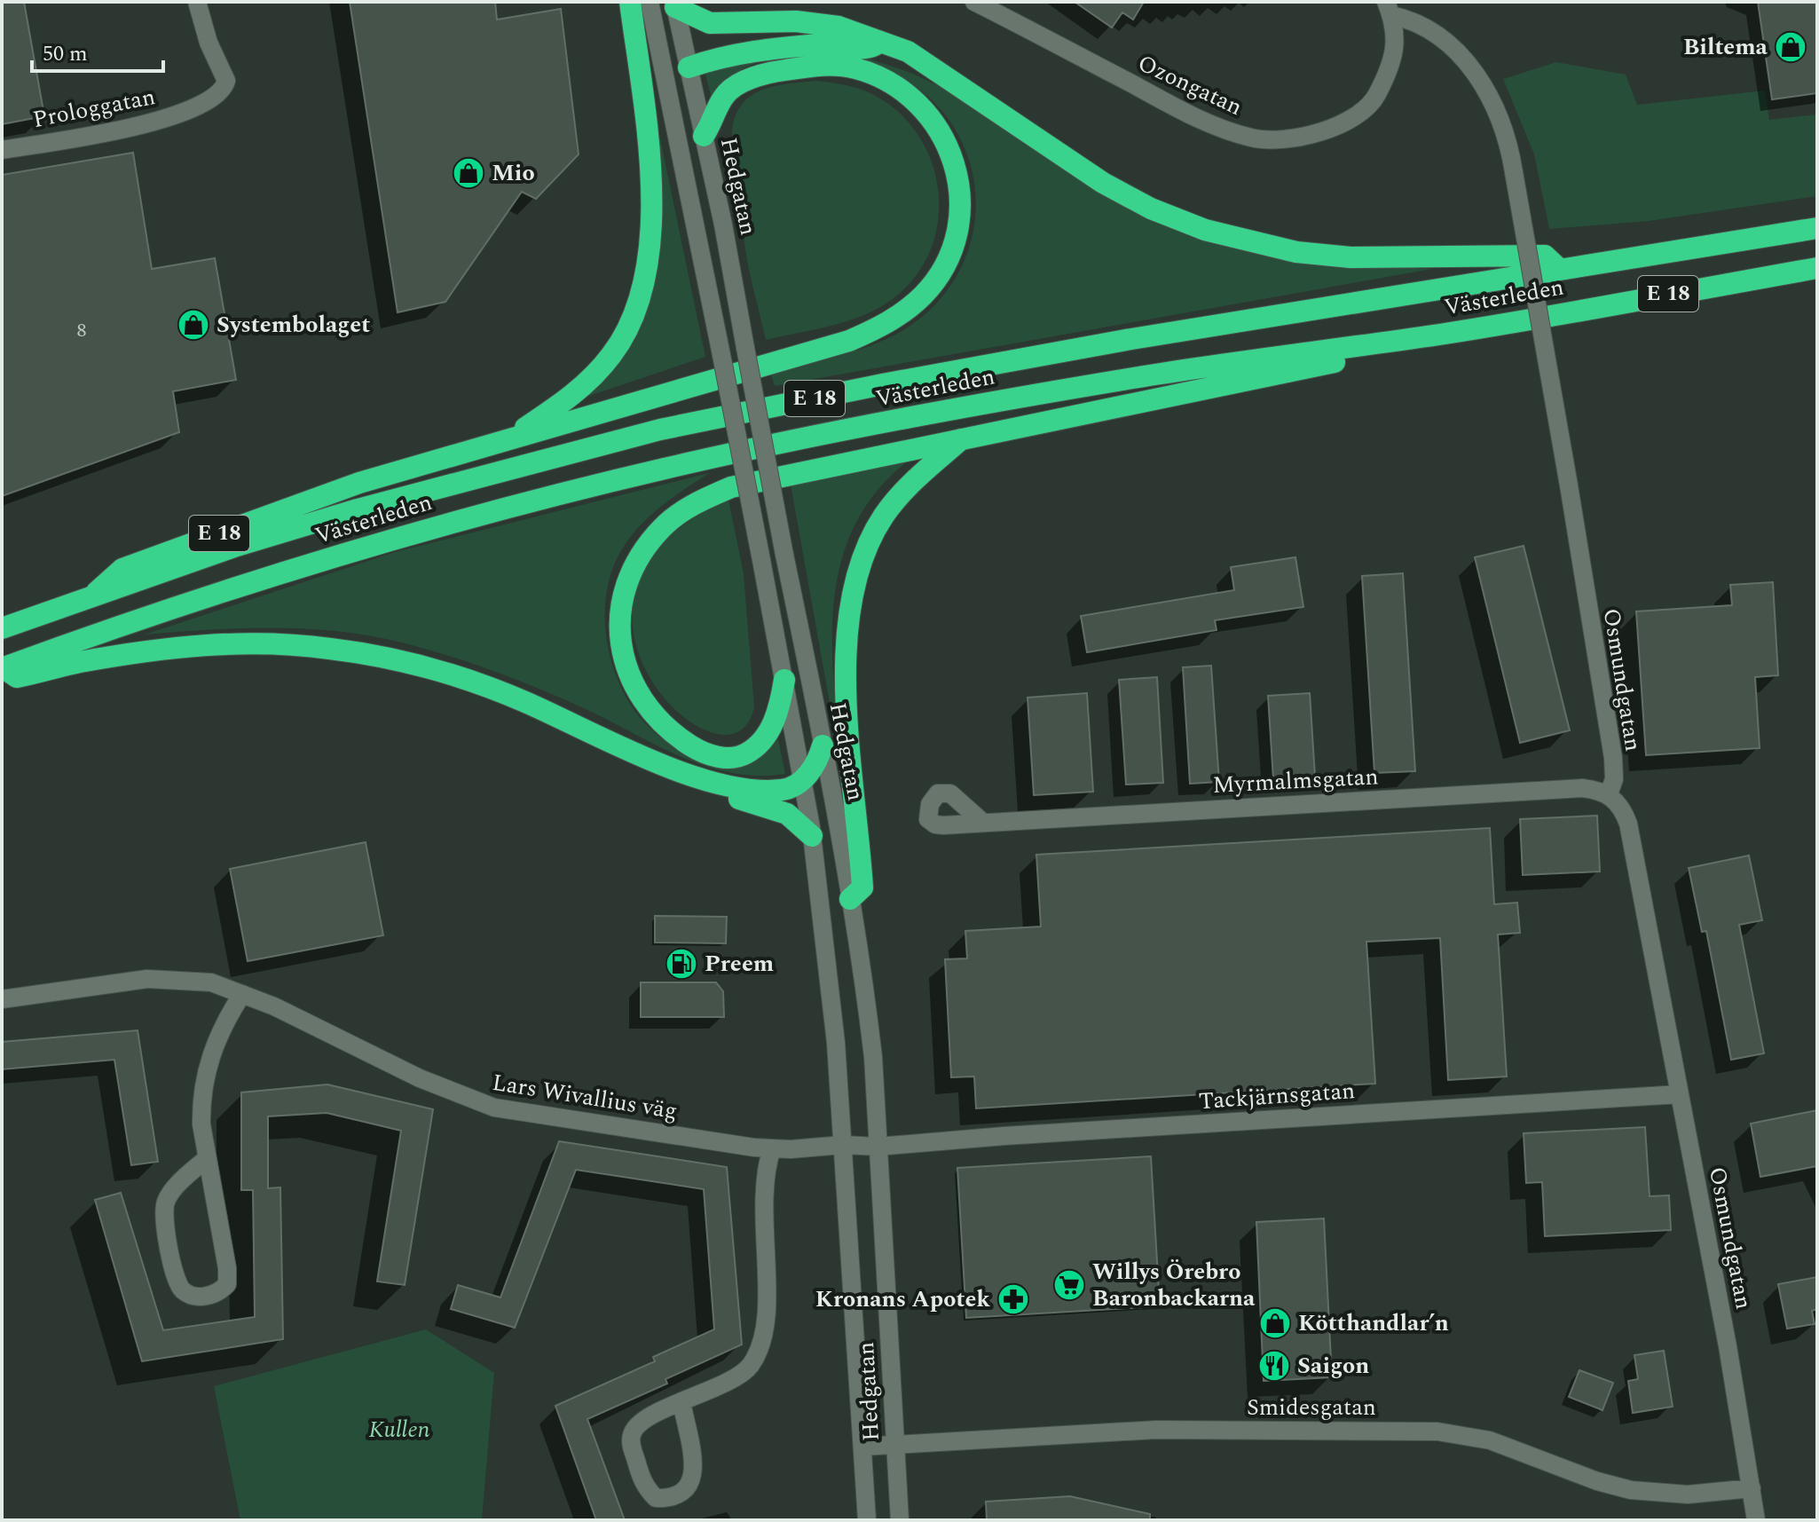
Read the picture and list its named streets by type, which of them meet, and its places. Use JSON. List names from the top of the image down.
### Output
{
  "streets": {
    "highway": ["E 18", "Västerleden"],
    "street": [
      "Ozongatan",
      "Prologgatan",
      "Hedgatan",
      "Osmundgatan",
      "Myrmalmsgatan",
      "Tackjärnsgatan",
      "Lars Wivallius väg",
      "Smidesgatan"
    ]
  },
  "crossings": [
    ["Ozongatan", "Osmundgatan"],
    ["Hedgatan", "E 18"],
    ["Hedgatan", "Tackjärnsgatan"],
    ["Hedgatan", "Lars Wivallius väg"],
    ["Hedgatan", "Smidesgatan"],
    ["E 18", "Västerleden"],
    ["Osmundgatan", "Myrmalmsgatan"],
    ["Osmundgatan", "Tackjärnsgatan"],
    ["Osmundgatan", "Smidesgatan"],
    ["Tackjärnsgatan", "Lars Wivallius väg"]
  ],
  "parks": ["Kullen"],
  "places": {
    "shop": [
      "Biltema",
      "Mio",
      "Systembolaget",
      "Kötthandlar’n"
    ],
    "fuel station": ["Preem"],
    "supermarket": ["Willys Örebro Baronbackarna"],
    "pharmacy": ["Kronans Apotek"],
    "restaurant": ["Saigon"]
  },
  "house_numbers": ["8"],
  "scale_bar": "50 m"
}
